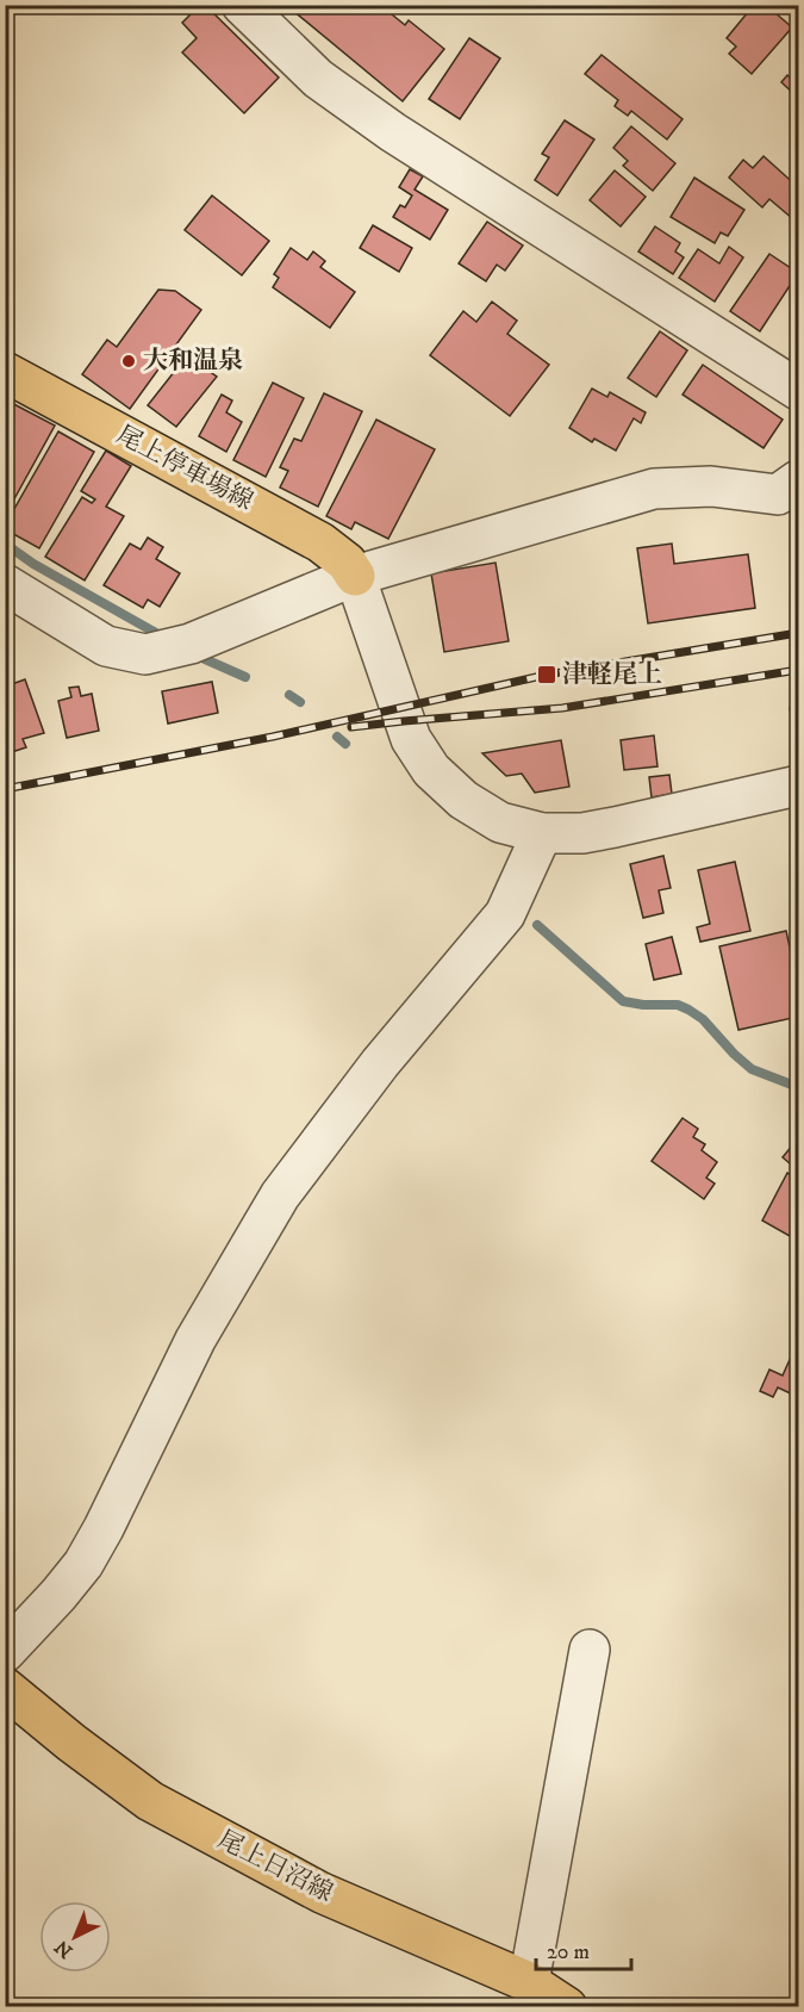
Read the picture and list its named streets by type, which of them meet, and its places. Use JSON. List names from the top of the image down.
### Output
{
  "streets": {
    "main road": ["尾上停車場線", "尾上日沼線"]
  },
  "places": {
    "other": ["大和温泉"],
    "transit": ["津軽尾上"]
  },
  "scale_bar": "20 m",
  "north": "bottom left"
}
